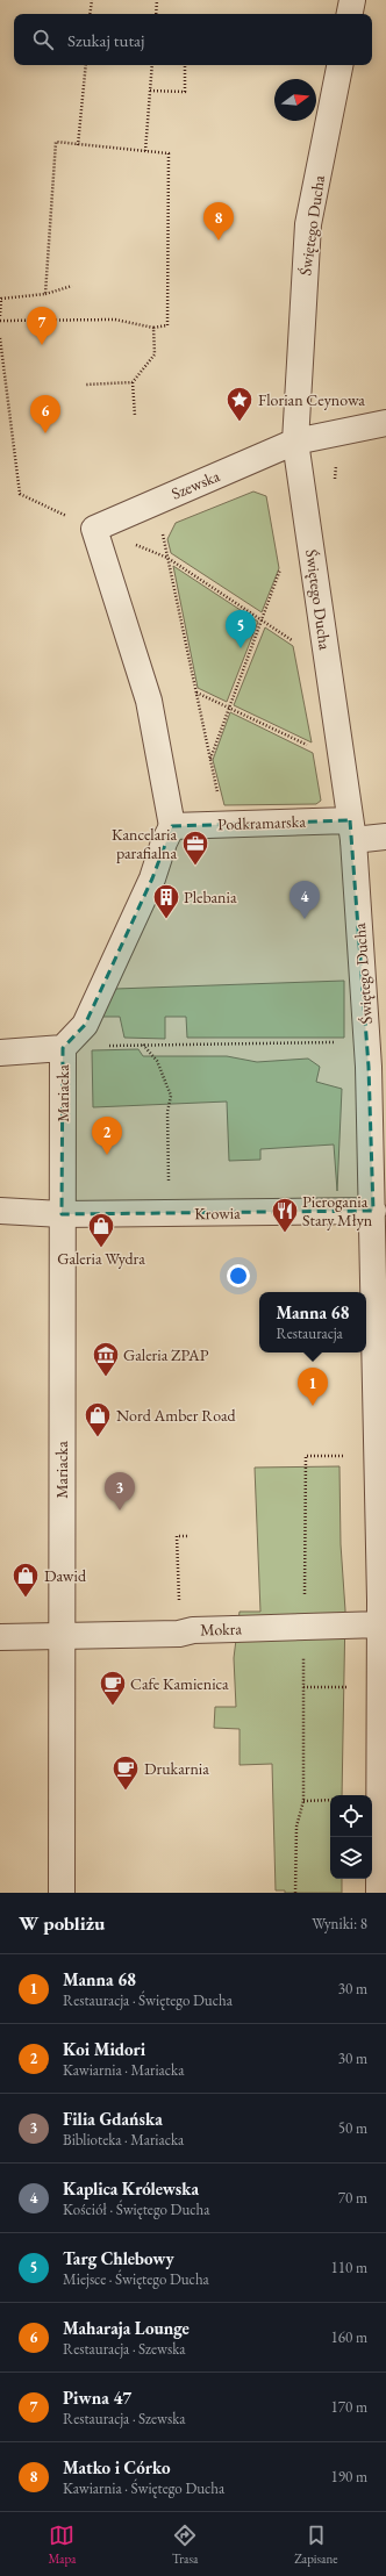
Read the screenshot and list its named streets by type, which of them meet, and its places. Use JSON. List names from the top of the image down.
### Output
{
  "streets": {
    "street": [
      "Świętego Ducha",
      "Szewska",
      "Podkramarska",
      "Mariacka",
      "Krowia",
      "Mokra"
    ]
  },
  "crossings": [
    ["Świętego Ducha", "Szewska"],
    ["Świętego Ducha", "Podkramarska"],
    ["Świętego Ducha", "Krowia"],
    ["Świętego Ducha", "Mokra"],
    ["Mariacka", "Krowia"],
    ["Mariacka", "Mokra"]
  ],
  "places": {
    "place": ["Florian Ceynowa"],
    "office": ["Kancelaria parafialna"],
    "building": ["Plebania"],
    "restaurant": ["Pierogania Stary Młyn"],
    "shop": ["Galeria Wydra", "Nord Amber Road", "Dawid"],
    "museum": ["Galeria ZPAP"],
    "cafe": ["Cafe Kamienica", "Drukarnia"]
  },
  "north": "right",
  "page": {
    "search": "Szukaj tutaj",
    "pins": [
      "8",
      "7",
      "6",
      "5",
      "4",
      "2",
      "1",
      "3"
    ],
    "popup": ["Manna 68", "Restauracja"],
    "heading": ["W pobliżu", "Wyniki: 8"],
    "list": [
      {
        "mark": "1",
        "name": "Manna 68",
        "note": "Restauracja · Świętego Ducha",
        "value": "30 m"
      },
      {
        "mark": "2",
        "name": "Koi Midori",
        "note": "Kawiarnia · Mariacka",
        "value": "30 m"
      },
      {
        "mark": "3",
        "name": "Filia Gdańska",
        "note": "Biblioteka · Mariacka",
        "value": "50 m"
      },
      {
        "mark": "4",
        "name": "Kaplica Królewska",
        "note": "Kościół · Świętego Ducha",
        "value": "70 m"
      },
      {
        "mark": "5",
        "name": "Targ Chlebowy",
        "note": "Miejsce · Świętego Ducha",
        "value": "110 m"
      },
      {
        "mark": "6",
        "name": "Maharaja Lounge",
        "note": "Restauracja · Szewska",
        "value": "160 m"
      },
      {
        "mark": "7",
        "name": "Piwna 47",
        "note": "Restauracja · Szewska",
        "value": "170 m"
      },
      {
        "mark": "8",
        "name": "Matko i Córko",
        "note": "Kawiarnia · Świętego Ducha",
        "value": "190 m"
      }
    ],
    "nav": ["Mapa", "Trasa", "Zapisane"]
  }
}
